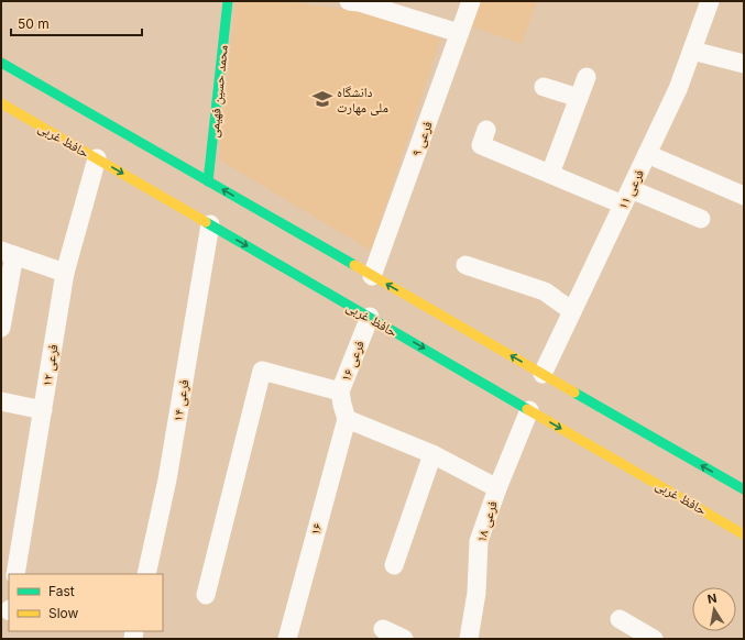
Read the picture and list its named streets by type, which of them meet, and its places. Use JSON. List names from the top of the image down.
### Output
{
  "streets": {
    "main road": ["محمد حسین فهیمی", "حافظ غربی"],
    "street": [
      "فرعی ۹",
      "فرعی ۱۱",
      "فرعی ۱۶",
      "فرعی ۱۲",
      "فرعی ۱۴",
      "فرعی ۱۸",
      "۱۶"
    ]
  },
  "crossings": [
    ["حافظ غربی", "فرعی ۱۶"],
    ["حافظ غربی", "فرعی ۱۲"],
    ["حافظ غربی", "فرعی ۱۴"],
    ["حافظ غربی", "فرعی ۱۸"],
    ["فرعی ۱۶", "۱۶"]
  ],
  "places": {
    "school or university": ["دانشگاه ملی مهارت"]
  },
  "legend": ["Fast", "Slow"],
  "scale_bar": "50 m",
  "north": "top"
}
